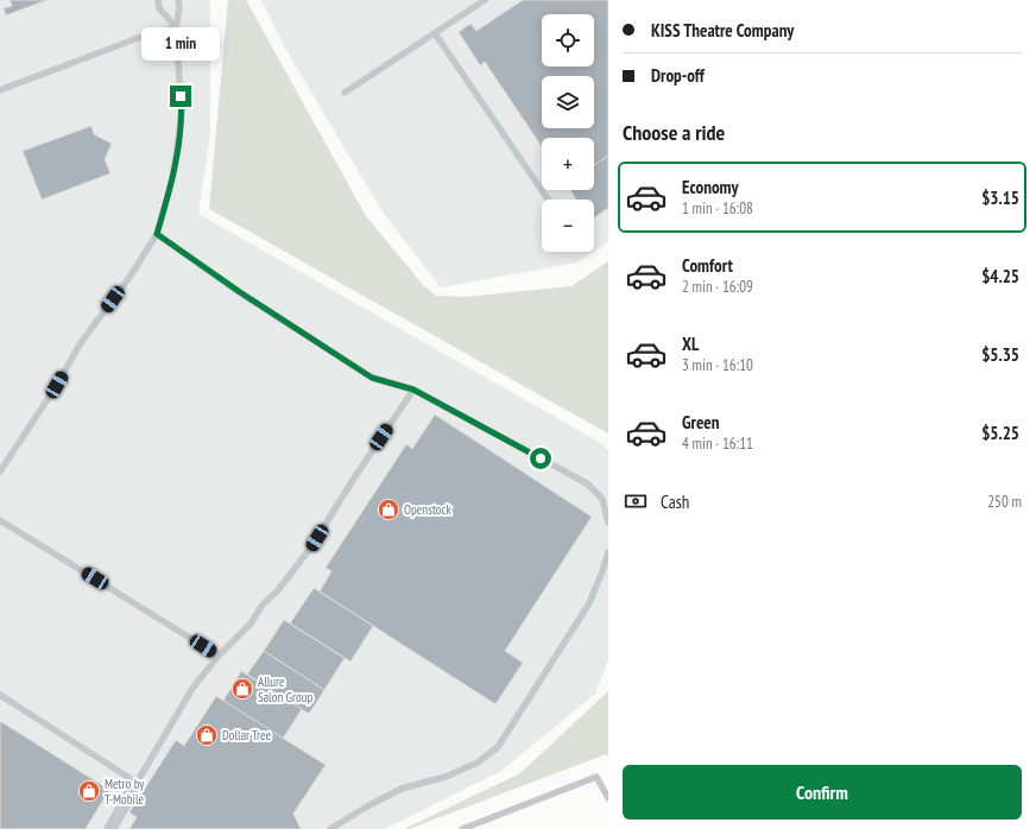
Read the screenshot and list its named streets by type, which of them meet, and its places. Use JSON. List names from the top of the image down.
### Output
{
  "places": {
    "shop": [
      "Openstock",
      "Allure Salon Group",
      "Dollar Tree",
      "Metro by T-Mobile"
    ]
  },
  "page": {
    "banner": ["KISS Theatre Company", "Drop-off"],
    "map_buttons": ["+", "−"],
    "bubble": "1 min",
    "heading": "Choose a ride",
    "list": [
      {
        "name": "Economy",
        "note": "1 min · 16:08",
        "value": "$3.15"
      },
      {
        "name": "Comfort",
        "note": "2 min · 16:09",
        "value": "$4.25"
      },
      {
        "name": "XL",
        "note": "3 min · 16:10",
        "value": "$5.35"
      },
      {
        "name": "Green",
        "note": "4 min · 16:11",
        "value": "$5.25"
      }
    ],
    "pay": ["Cash", "250 m"],
    "buttons": "Confirm"
  }
}
